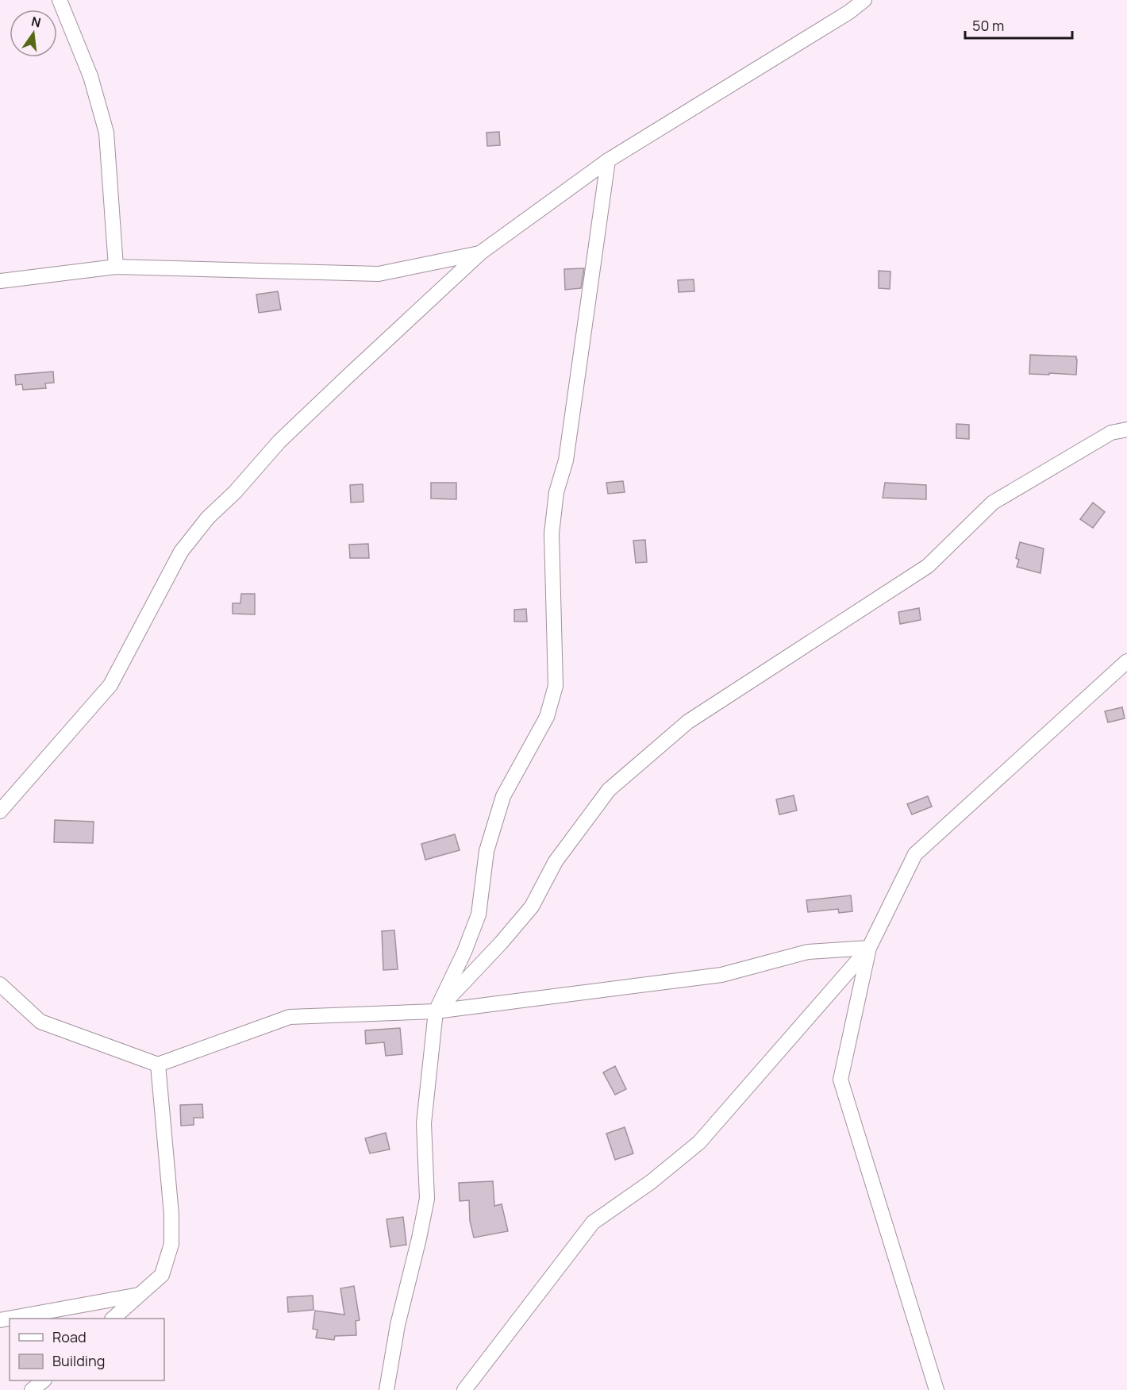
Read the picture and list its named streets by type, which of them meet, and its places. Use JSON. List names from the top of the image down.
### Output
{
  "legend": ["Road", "Building"],
  "scale_bar": "50 m",
  "north": "top"
}
